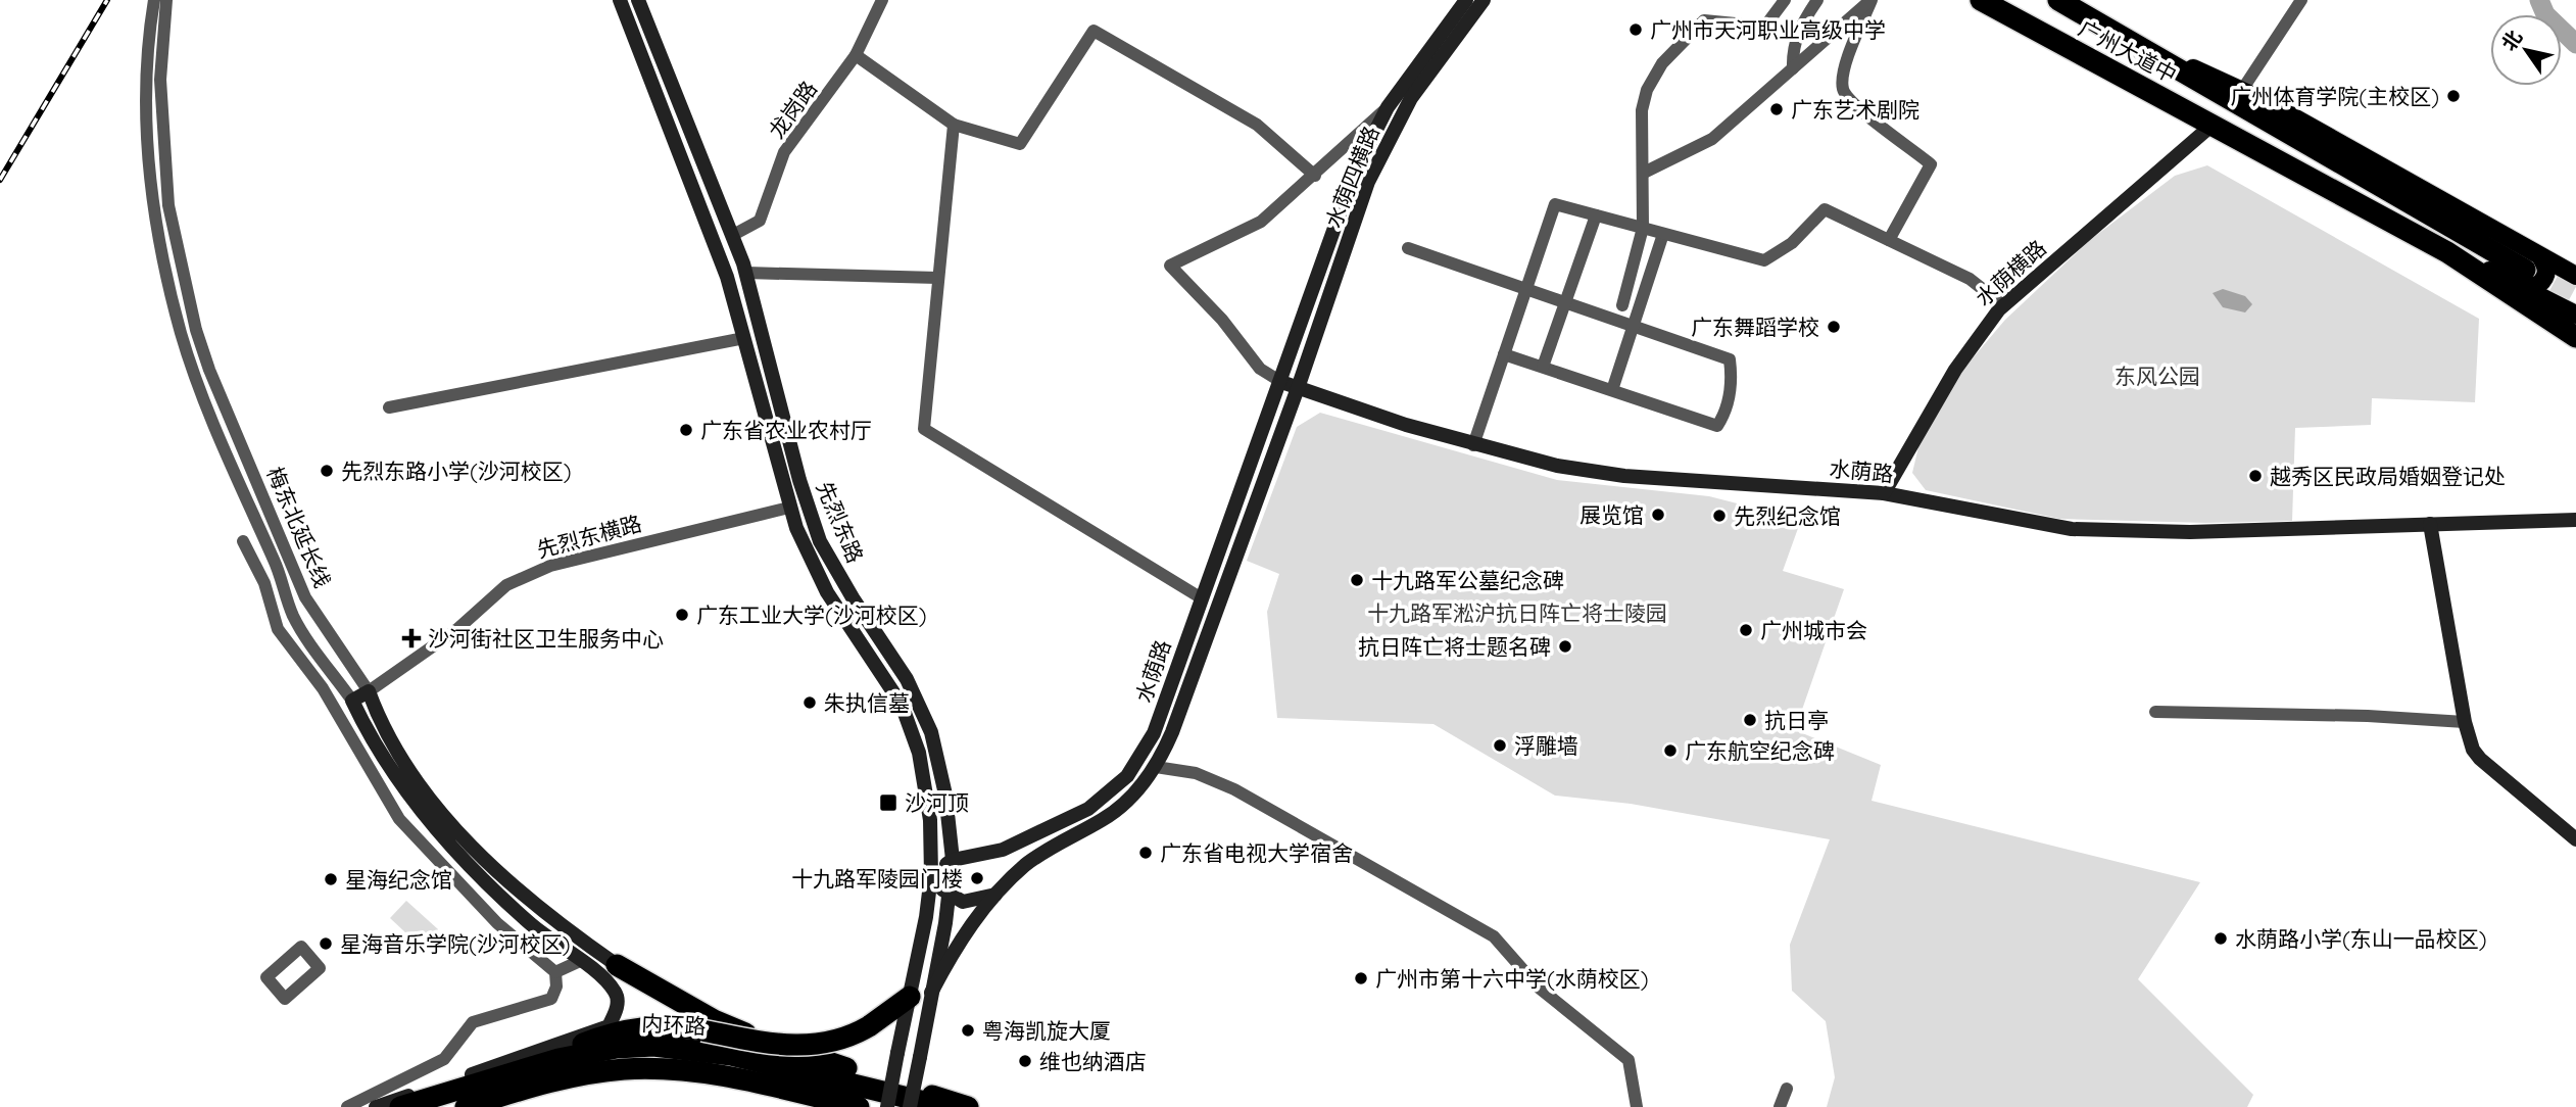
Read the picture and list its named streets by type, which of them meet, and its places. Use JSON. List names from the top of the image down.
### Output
{
  "streets": {
    "highway": ["广州大道中", "内环路"],
    "street": [
      "龙岗路",
      "水荫四横路",
      "水荫横路",
      "水荫路",
      "先烈东路",
      "梅东北延长线",
      "先烈东横路"
    ]
  },
  "crossings": [
    ["广州大道中", "水荫横路"],
    ["龙岗路", "先烈东路"],
    ["水荫四横路", "水荫路"],
    ["水荫横路", "水荫路"],
    ["水荫路", "先烈东路"],
    ["先烈东路", "先烈东横路"],
    ["梅东北延长线", "先烈东横路"]
  ],
  "parks": ["东风公园", "十九路军淞沪抗日阵亡将士陵园"],
  "places": {
    "other": [
      "广州市天河职业高级中学",
      "广州体育学院(主校区)",
      "广东艺术剧院",
      "广东舞蹈学校",
      "广东省农业农村厅",
      "先烈东路小学(沙河校区)",
      "越秀区民政局婚姻登记处",
      "展览馆",
      "先烈纪念馆",
      "十九路军公墓纪念碑",
      "广东工业大学(沙河校区)",
      "广州城市会",
      "抗日阵亡将士题名碑",
      "朱执信墓",
      "抗日亭",
      "浮雕墙",
      "广东航空纪念碑",
      "广东省电视大学宿舍",
      "十九路军陵园门楼",
      "星海纪念馆",
      "水荫路小学(东山一品校区)",
      "星海音乐学院(沙河校区)",
      "广州市第十六中学(水荫校区)",
      "粤海凯旋大厦",
      "维也纳酒店"
    ],
    "health": ["沙河街社区卫生服务中心"],
    "transit": ["沙河顶"]
  },
  "north": "top left"
}
